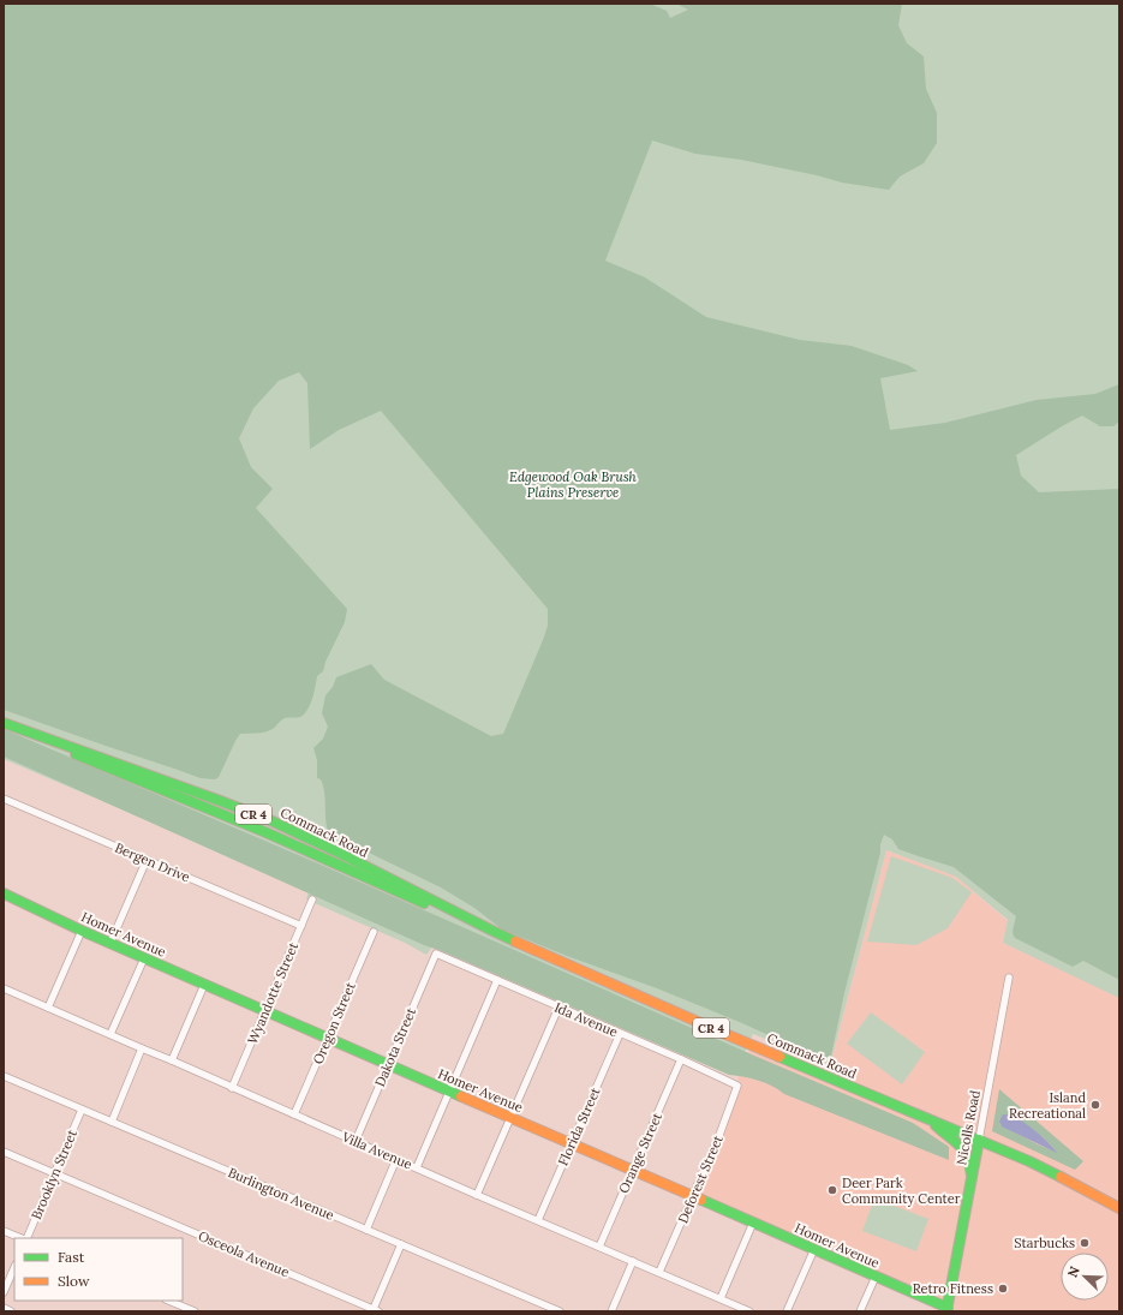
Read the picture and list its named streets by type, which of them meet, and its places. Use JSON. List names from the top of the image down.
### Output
{
  "streets": {
    "main road": [
      "CR 4",
      "Commack Road",
      "Homer Avenue",
      "Nicolls Road"
    ],
    "street": [
      "Bergen Drive",
      "Wyandotte Street",
      "Ida Avenue",
      "Oregon Street",
      "Dakota Street",
      "Florida Street",
      "Villa Avenue",
      "Orange Street",
      "Brooklyn Street",
      "Deforest Street",
      "Burlington Avenue",
      "Osceola Avenue"
    ]
  },
  "crossings": [
    ["Commack Road", "Nicolls Road"],
    ["Bergen Drive", "Wyandotte Street"],
    ["Homer Avenue", "Wyandotte Street"],
    ["Homer Avenue", "Oregon Street"],
    ["Homer Avenue", "Dakota Street"],
    ["Homer Avenue", "Florida Street"],
    ["Homer Avenue", "Nicolls Road"],
    ["Homer Avenue", "Orange Street"],
    ["Homer Avenue", "Deforest Street"],
    ["Wyandotte Street", "Villa Avenue"],
    ["Ida Avenue", "Dakota Street"],
    ["Ida Avenue", "Florida Street"],
    ["Ida Avenue", "Orange Street"],
    ["Ida Avenue", "Deforest Street"],
    ["Oregon Street", "Villa Avenue"],
    ["Dakota Street", "Villa Avenue"],
    ["Florida Street", "Villa Avenue"],
    ["Villa Avenue", "Orange Street"],
    ["Villa Avenue", "Deforest Street"],
    ["Brooklyn Street", "Burlington Avenue"],
    ["Brooklyn Street", "Osceola Avenue"]
  ],
  "parks": ["Edgewood Oak Brush Plains Preserve"],
  "places": [
    "Island Recreational",
    "Deer Park Community Center",
    "Starbucks",
    "Retro Fitness"
  ],
  "legend": ["Fast", "Slow"],
  "north": "top left"
}
